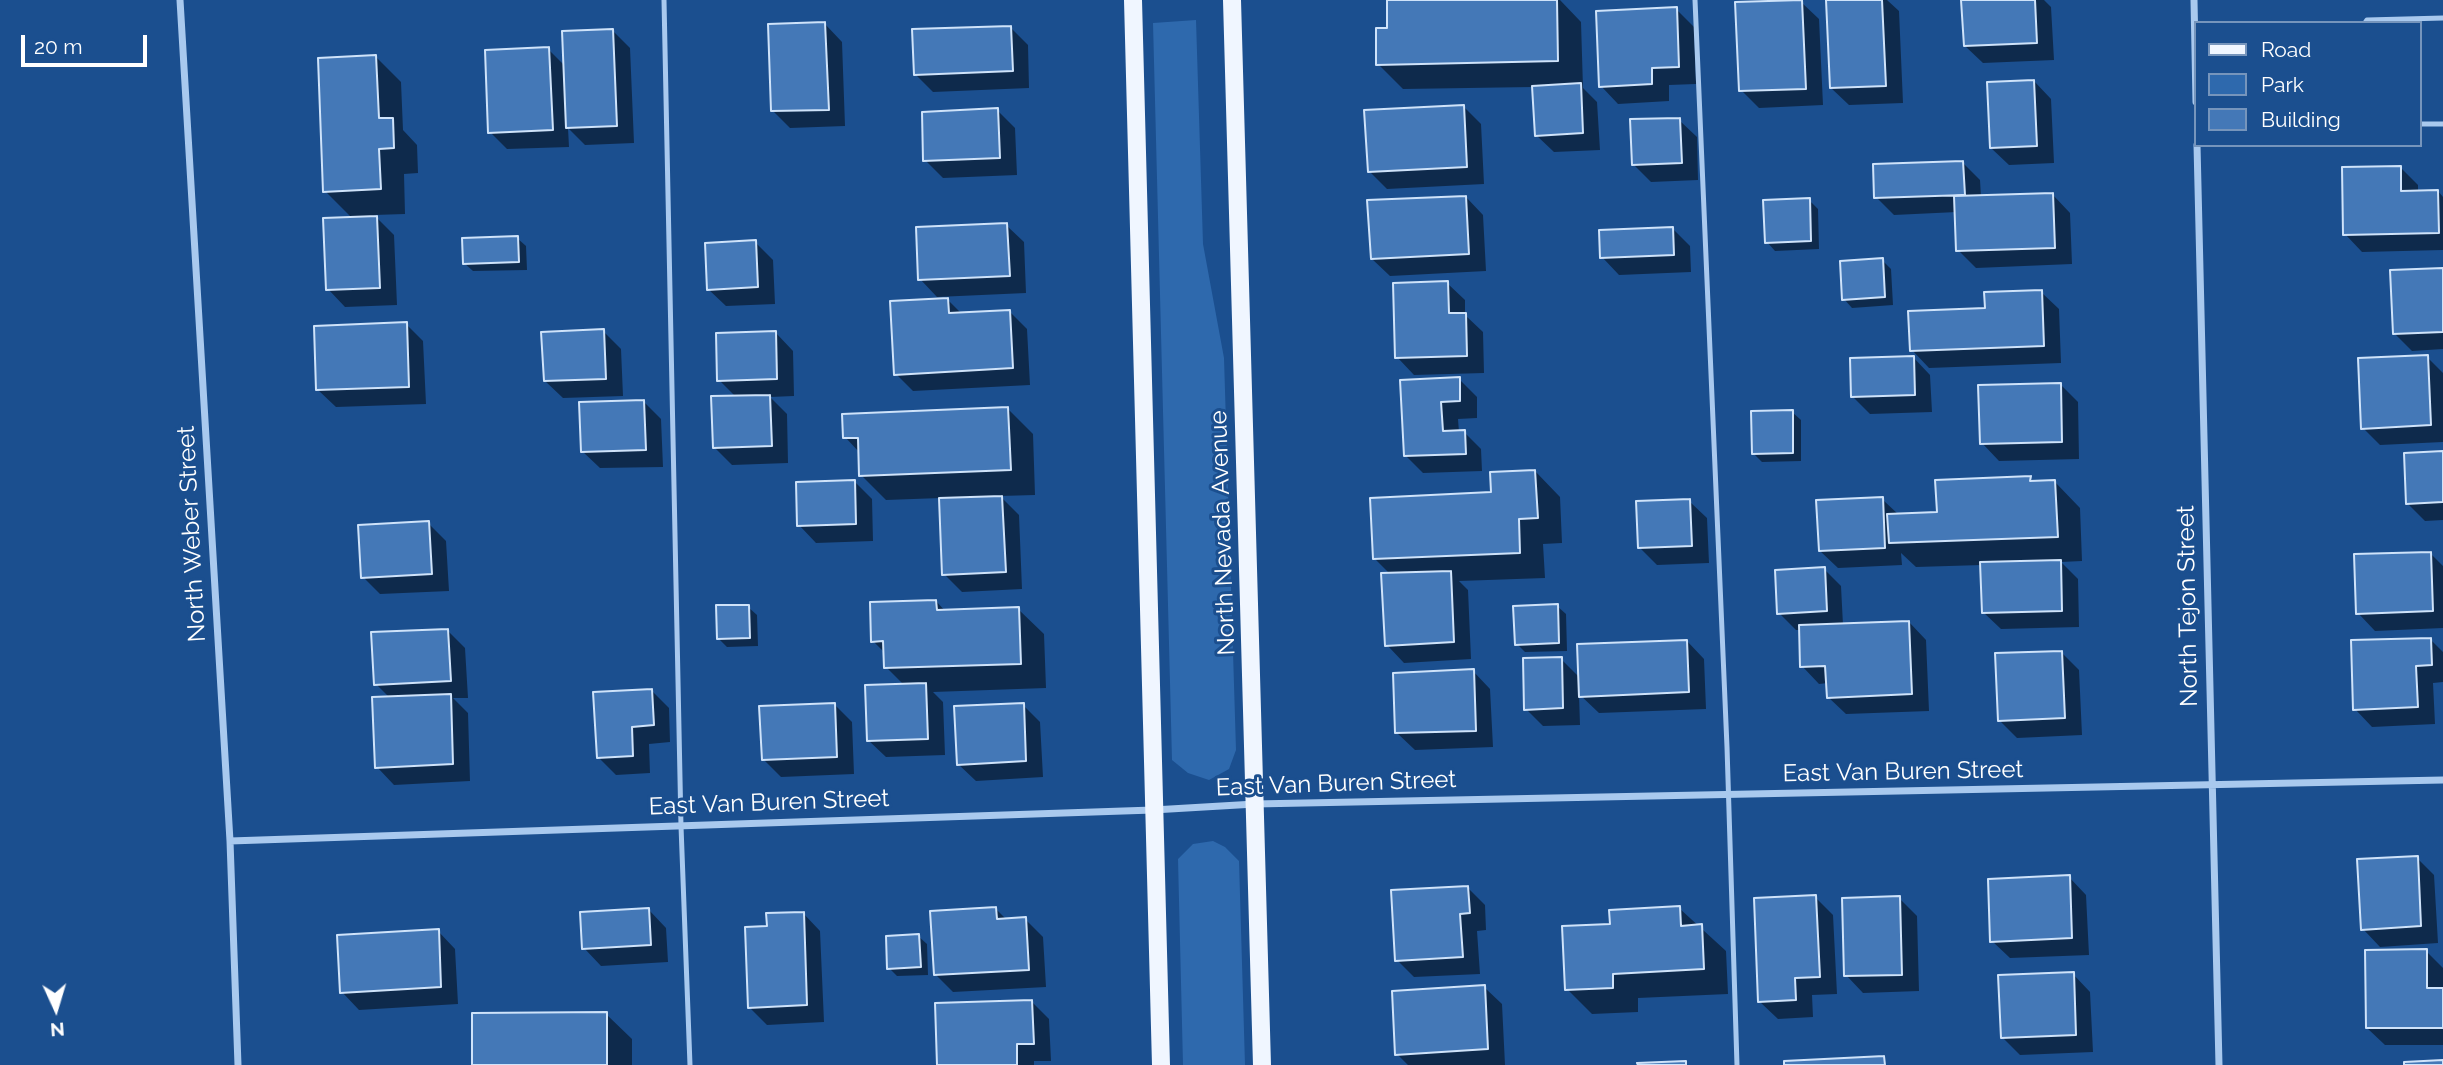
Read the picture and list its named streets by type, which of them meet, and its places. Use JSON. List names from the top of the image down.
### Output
{
  "streets": {
    "main road": ["North Nevada Avenue"],
    "street": ["North Weber Street", "North Tejon Street", "East Van Buren Street"]
  },
  "crossings": [
    ["North Nevada Avenue", "East Van Buren Street"],
    ["North Weber Street", "East Van Buren Street"],
    ["North Tejon Street", "East Van Buren Street"]
  ],
  "legend": ["Road", "Park", "Building"],
  "scale_bar": "20 m",
  "north": "bottom"
}
